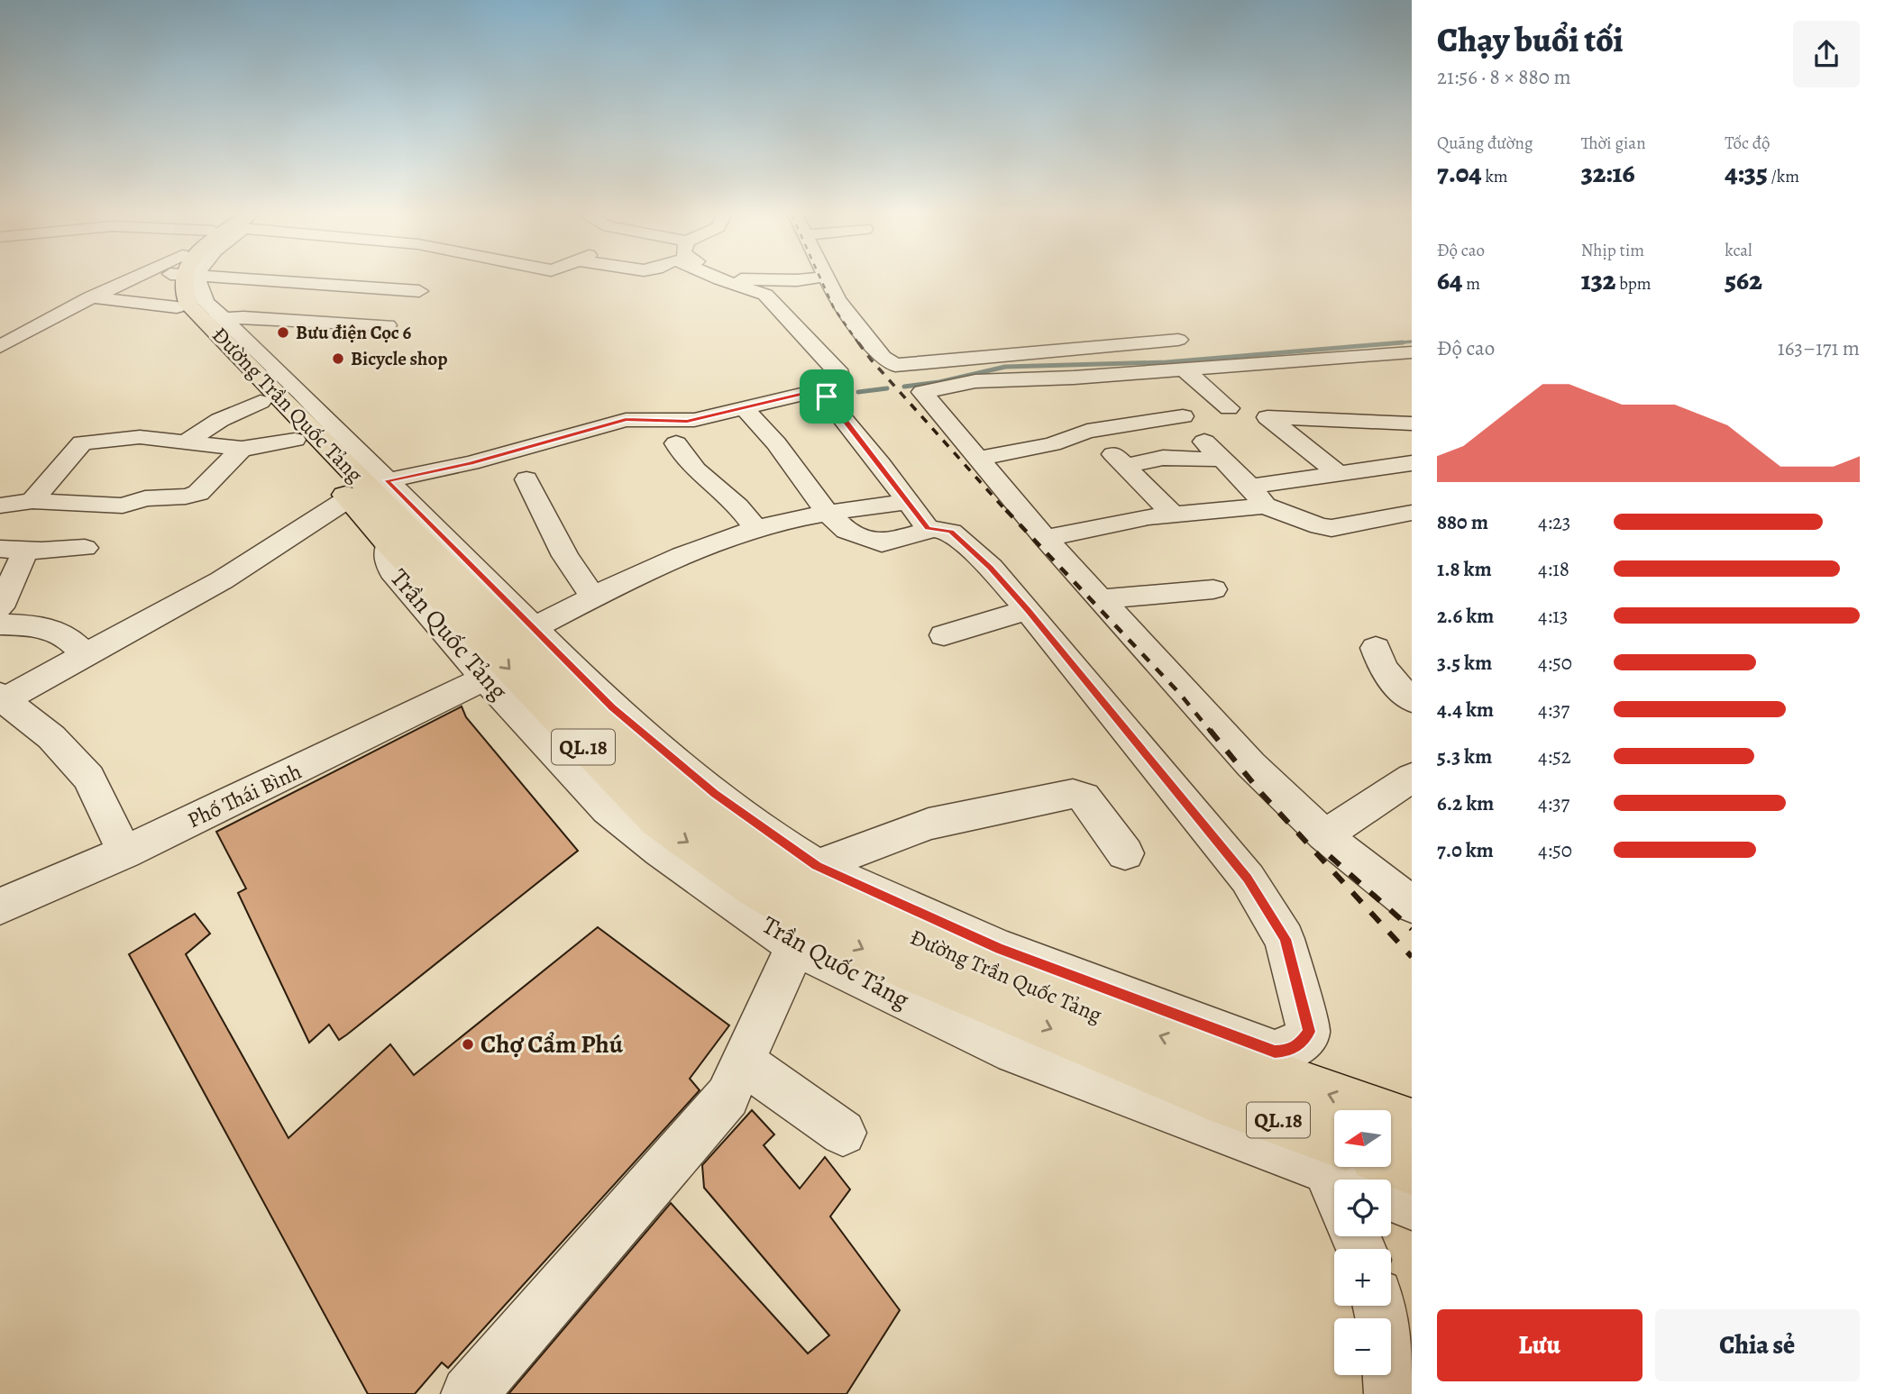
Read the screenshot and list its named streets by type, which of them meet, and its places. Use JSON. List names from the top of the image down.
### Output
{
  "streets": {
    "highway": ["Đường Trần Quốc Tảng", "QL.18"],
    "street": ["Trần Quốc Tảng", "Phố Thái Bình"]
  },
  "crossings": [
    ["Đường Trần Quốc Tảng", "Trần Quốc Tảng"],
    ["Trần Quốc Tảng", "Phố Thái Bình"]
  ],
  "places": ["Bưu điện Cọc 6", "Bicycle shop", "Chợ Cẩm Phú"],
  "north": "left",
  "page": {
    "heading": ["Chạy buổi tối", "21:56 · 8 × 880 m"],
    "stats": [
      ["Quãng đường", "7.04 km"],
      ["Thời gian", "32:16"],
      ["Tốc độ", "4:35 /km"],
      ["Độ cao", "64 m"],
      ["Nhịp tim", "132 bpm"],
      ["kcal", "562"]
    ],
    "chart": ["Độ cao", "163–171 m"],
    "list": [
      {
        "name": "880 m",
        "note": "4:23"
      },
      {
        "name": "1.8 km",
        "note": "4:18"
      },
      {
        "name": "2.6 km",
        "note": "4:13"
      },
      {
        "name": "3.5 km",
        "note": "4:50"
      },
      {
        "name": "4.4 km",
        "note": "4:37"
      },
      {
        "name": "5.3 km",
        "note": "4:52"
      },
      {
        "name": "6.2 km",
        "note": "4:37"
      },
      {
        "name": "7.0 km",
        "note": "4:50"
      }
    ],
    "map_buttons": ["+", "−"],
    "buttons": ["Lưu", "Chia sẻ"]
  }
}
